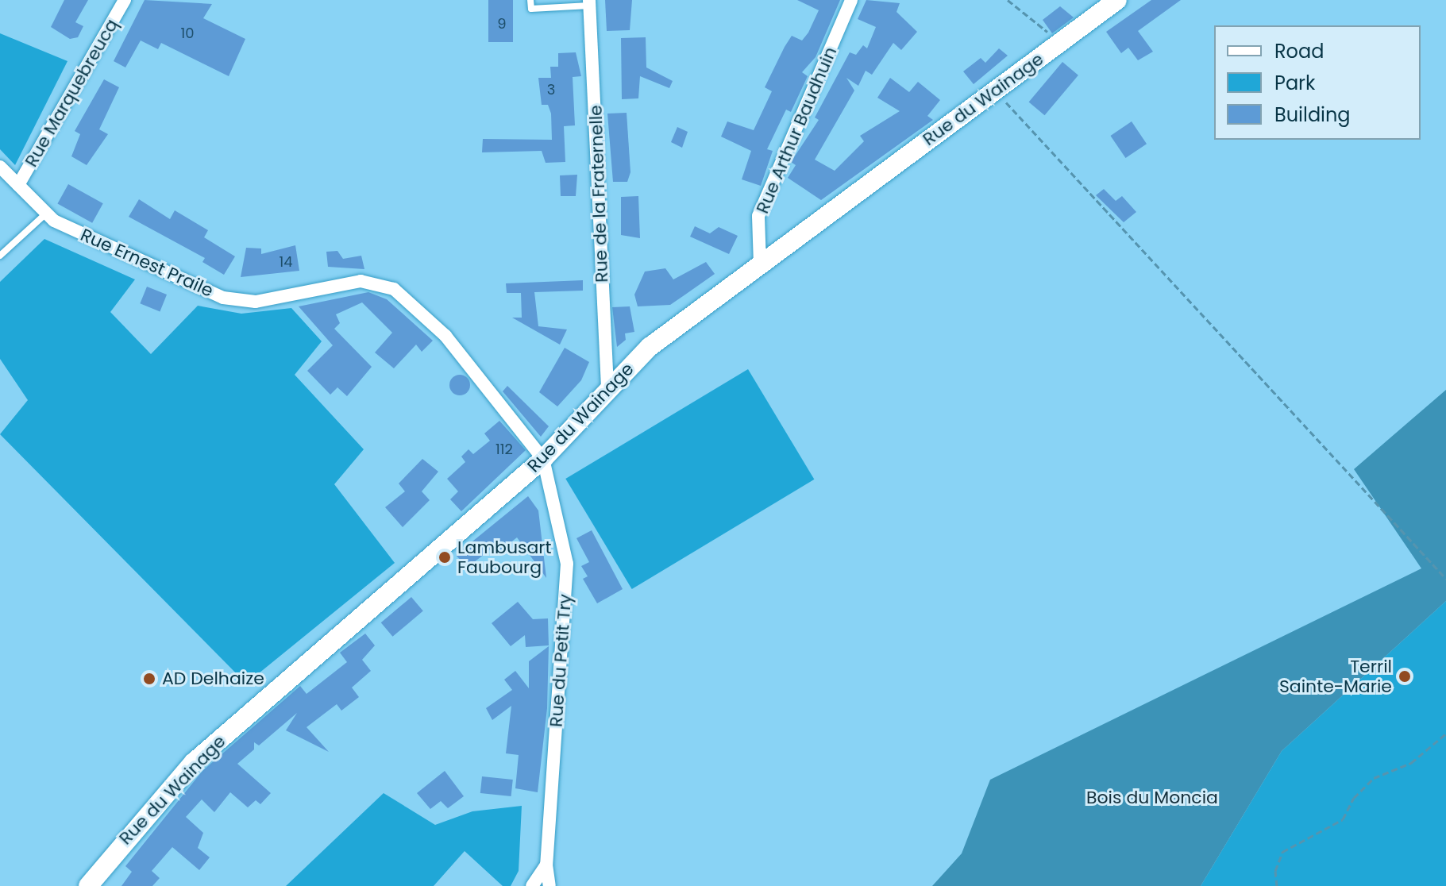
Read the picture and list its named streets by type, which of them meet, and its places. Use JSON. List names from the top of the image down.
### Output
{
  "streets": {
    "main road": ["Rue du Wainage"],
    "street": [
      "Rue Marquebreucq",
      "Rue Arthur Baudhuin",
      "Rue de la Fraternelle",
      "Rue Ernest Praile",
      "Rue du Petit Try"
    ]
  },
  "crossings": [
    ["Rue Marquebreucq", "Rue Ernest Praile"],
    ["Rue du Wainage", "Rue Arthur Baudhuin"],
    ["Rue du Wainage", "Rue de la Fraternelle"],
    ["Rue du Wainage", "Rue Ernest Praile"],
    ["Rue du Wainage", "Rue du Petit Try"],
    ["Rue Ernest Praile", "Rue du Petit Try"]
  ],
  "parks": ["Bois du Moncia"],
  "places": ["Lambusart Faubourg", "Terril Sainte-Marie", "AD Delhaize"],
  "house_numbers": [
    "9",
    "10",
    "3",
    "14",
    "112"
  ],
  "legend": ["Road", "Park", "Building"]
}
